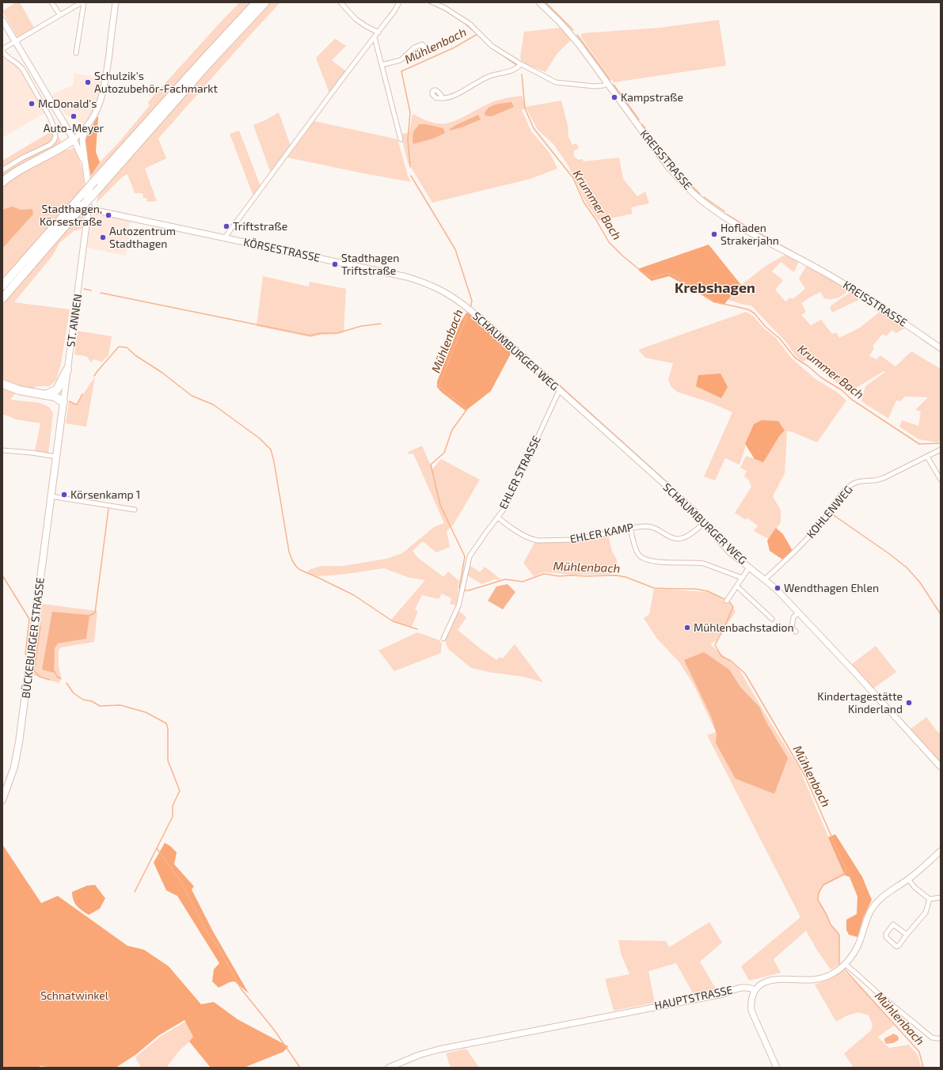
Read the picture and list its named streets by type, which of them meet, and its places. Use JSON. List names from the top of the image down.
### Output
{
  "streets": {
    "main road": ["ST. ANNEN", "BÜCKEBURGER STRASSE"],
    "street": [
      "KREISSTRASSE",
      "KÖRSESTRASSE",
      "SCHAUMBURGER WEG",
      "EHLER STRASSE",
      "KOHLENWEG",
      "EHLER KAMP",
      "HAUPTSTRASSE"
    ]
  },
  "crossings": [
    ["KÖRSESTRASSE", "ST. ANNEN"],
    ["KÖRSESTRASSE", "SCHAUMBURGER WEG"],
    ["ST. ANNEN", "BÜCKEBURGER STRASSE"],
    ["SCHAUMBURGER WEG", "EHLER STRASSE"],
    ["SCHAUMBURGER WEG", "KOHLENWEG"],
    ["SCHAUMBURGER WEG", "EHLER KAMP"],
    ["EHLER STRASSE", "EHLER KAMP"]
  ],
  "districts": ["Krebshagen"],
  "water": ["Mühlenbach", "Krummer Bach"],
  "parks": ["Schnatwinkel"],
  "places": [
    "Schulzik's Autozubehör-Fachmarkt",
    "Kampstraße",
    "McDonald's",
    "Auto-Meyer",
    "Stadthagen, Körsestraße",
    "Triftstraße",
    "Hofladen Strakerjahn",
    "Autozentrum Stadthagen",
    "Stadthagen Triftstraße",
    "Körsenkamp 1",
    "Wendthagen Ehlen",
    "Mühlenbachstadion",
    "Kindertagestätte Kinderland"
  ]
}
